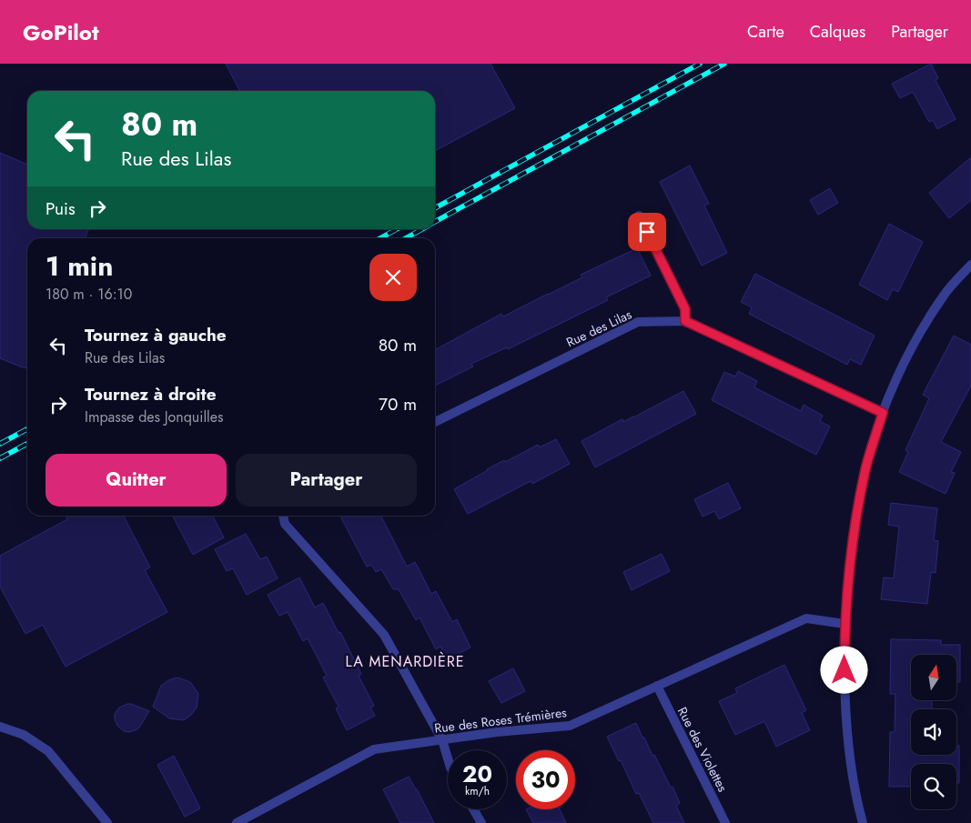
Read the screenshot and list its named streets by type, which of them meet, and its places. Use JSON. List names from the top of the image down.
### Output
{
  "streets": {
    "street": ["Rue des Lilas", "Rue des Roses Trémières", "Rue des Violettes"]
  },
  "crossings": [
    ["Rue des Roses Trémières", "Rue des Violettes"]
  ],
  "districts": ["LA MENARDIÈRE"],
  "north": "top",
  "page": {
    "header": "GoPilot",
    "nav": ["Carte", "Calques", "Partager"],
    "turn": ["80 m", "Rue des Lilas"],
    "then": "Puis",
    "heading": ["1 min", "180 m · 16:10"],
    "list": [
      {
        "name": "Tournez à gauche",
        "note": "Rue des Lilas",
        "value": "80 m"
      },
      {
        "name": "Tournez à droite",
        "note": "Impasse des Jonquilles",
        "value": "70 m"
      }
    ],
    "buttons": ["Quitter", "Partager"],
    "speed": "20 km/h",
    "limit": "30"
  }
}
